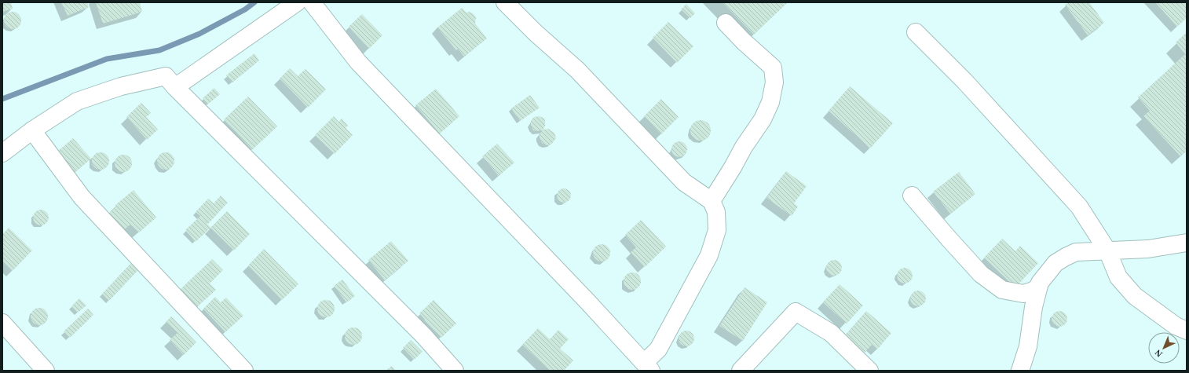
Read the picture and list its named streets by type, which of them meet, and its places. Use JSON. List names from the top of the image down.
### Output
{
  "north": "bottom left"
}
